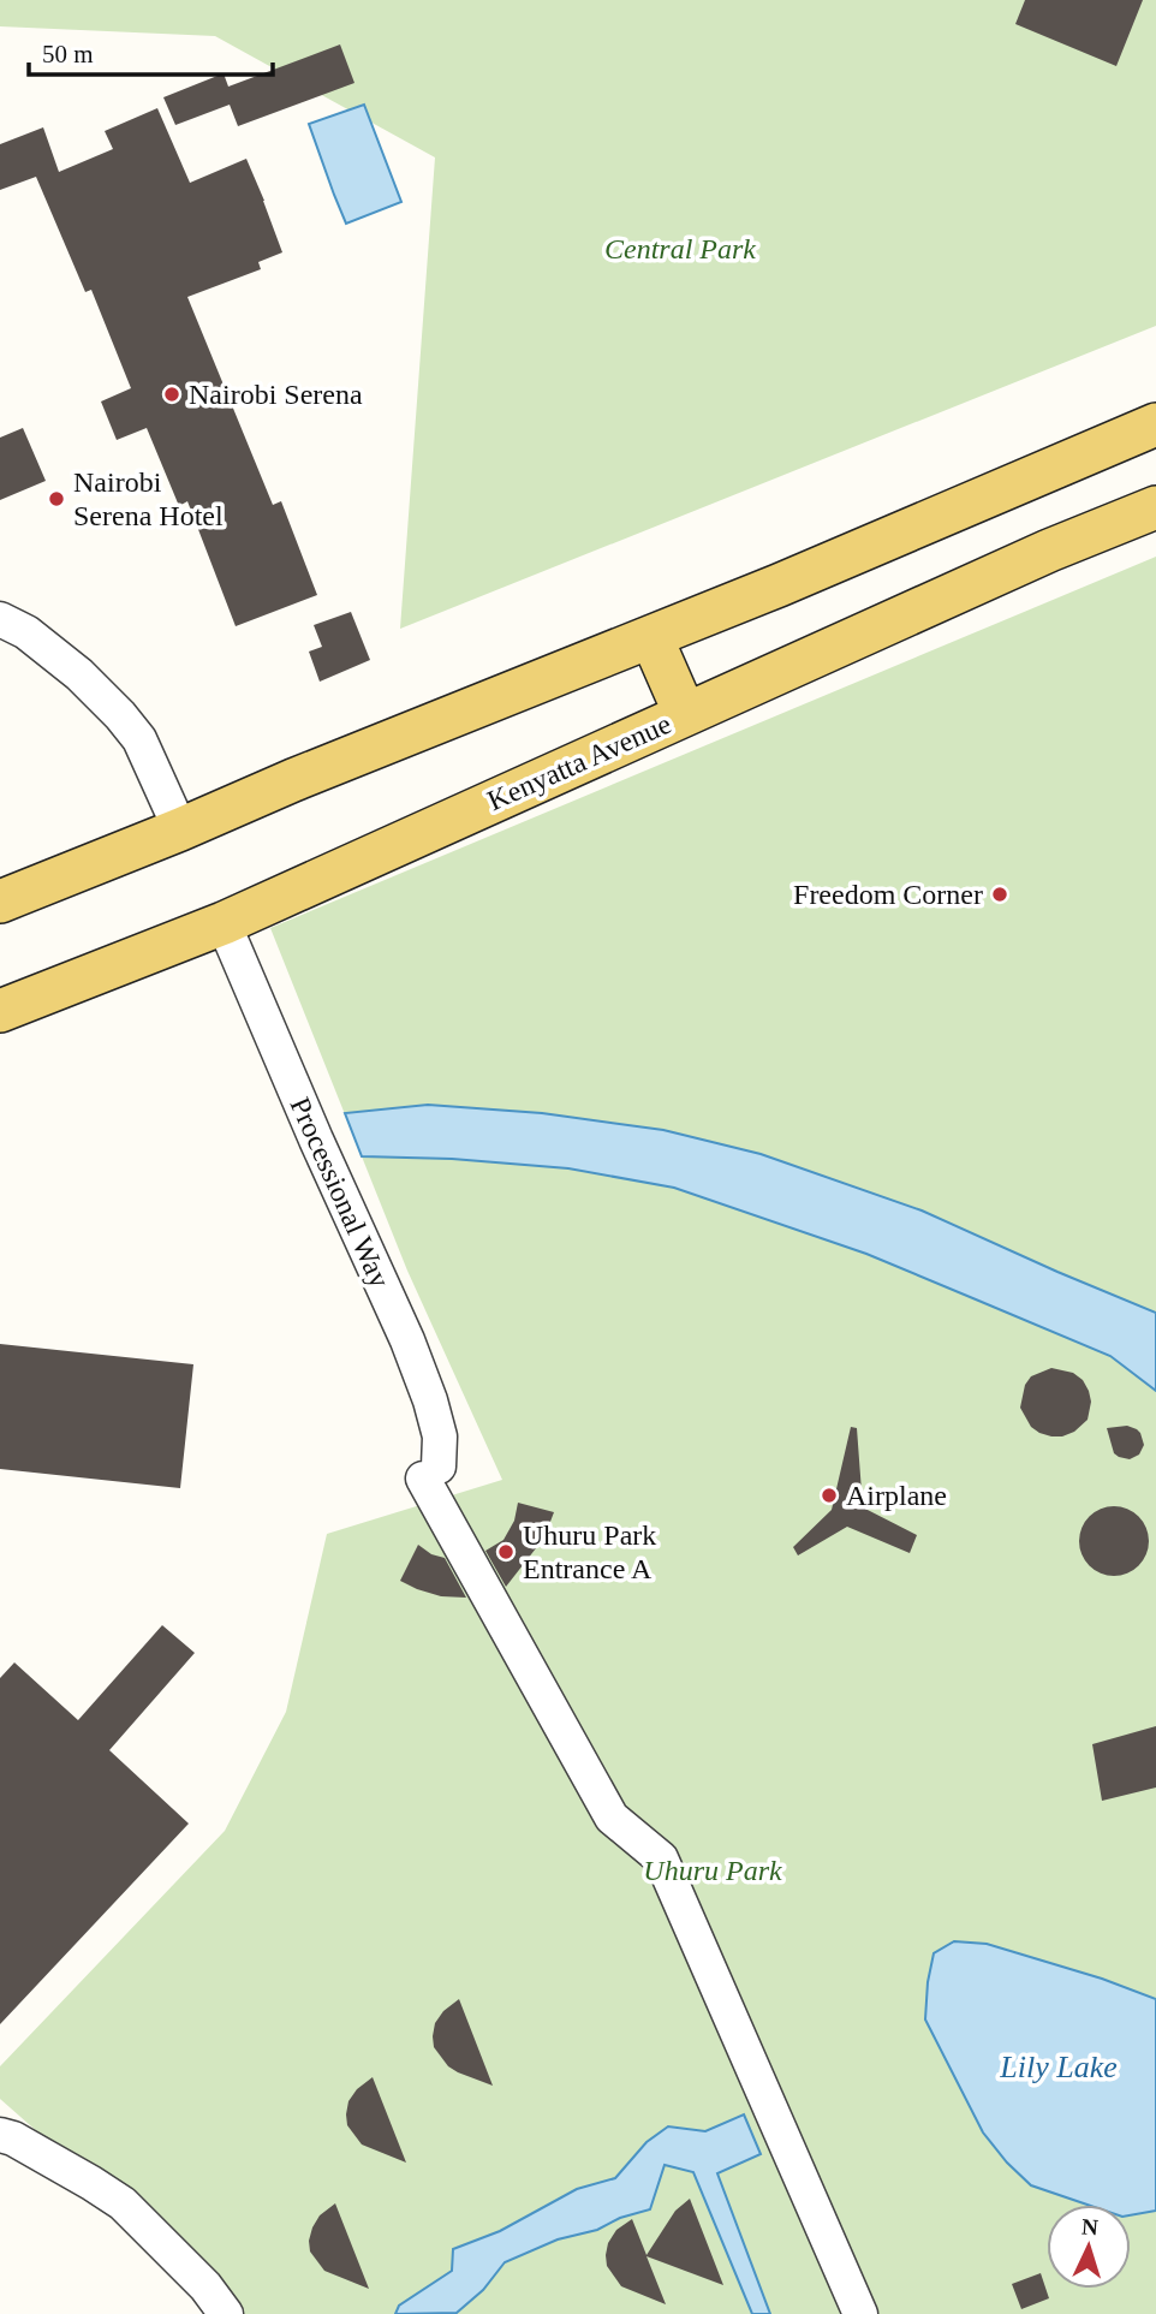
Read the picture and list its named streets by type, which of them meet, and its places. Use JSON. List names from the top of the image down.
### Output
{
  "streets": {
    "main road": ["Kenyatta Avenue"],
    "street": ["Processional Way"]
  },
  "crossings": [
    ["Kenyatta Avenue", "Processional Way"]
  ],
  "water": ["Lily Lake"],
  "parks": ["Central Park", "Uhuru Park"],
  "places": [
    "Nairobi Serena",
    "Nairobi Serena Hotel",
    "Freedom Corner",
    "Airplane",
    "Uhuru Park Entrance A"
  ],
  "scale_bar": "50 m",
  "north": "top"
}
